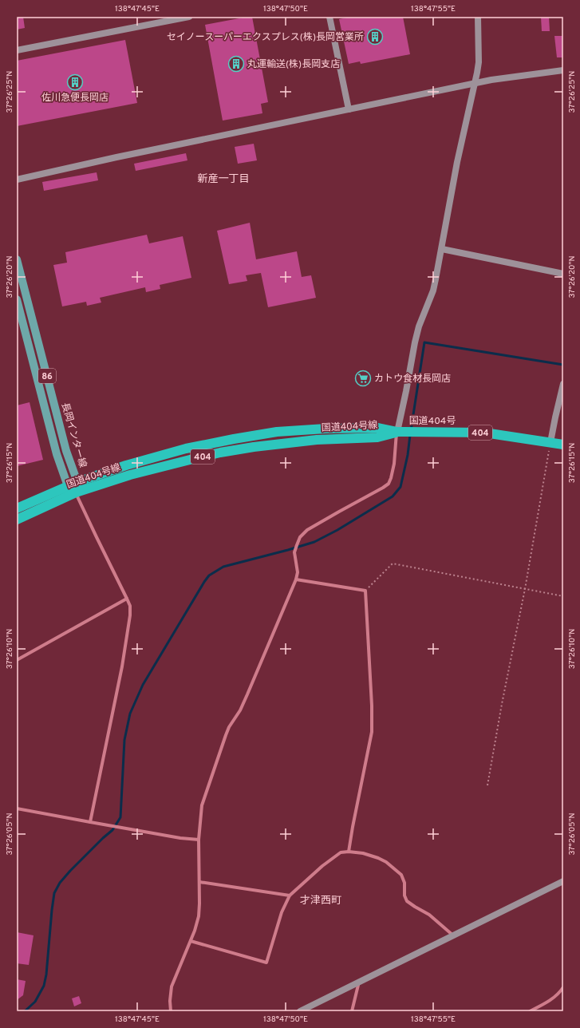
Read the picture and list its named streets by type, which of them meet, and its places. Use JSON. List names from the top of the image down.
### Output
{
  "streets": {
    "highway": ["国道404号", "国道404号線", "404"],
    "main road": ["86", "長岡インター線"]
  },
  "crossings": [
    ["86", "国道404号線"],
    ["国道404号", "国道404号線"],
    ["国道404号線", "長岡インター線"]
  ],
  "districts": ["新産一丁目", "才津西町"],
  "places": {
    "building": ["セイノースーパーエクスプレス(株)長岡営業所", "丸運輸送(株)長岡支店", "佐川急便長岡店"],
    "supermarket": ["カトウ食材長岡店"]
  },
  "coordinates": [
    "138°47'45\"E",
    "138°47'50\"E",
    "138°47'55\"E",
    "37°26'25\"N",
    "37°26'20\"N",
    "37°26'15\"N",
    "37°26'10\"N",
    "37°26'05\"N"
  ]
}
